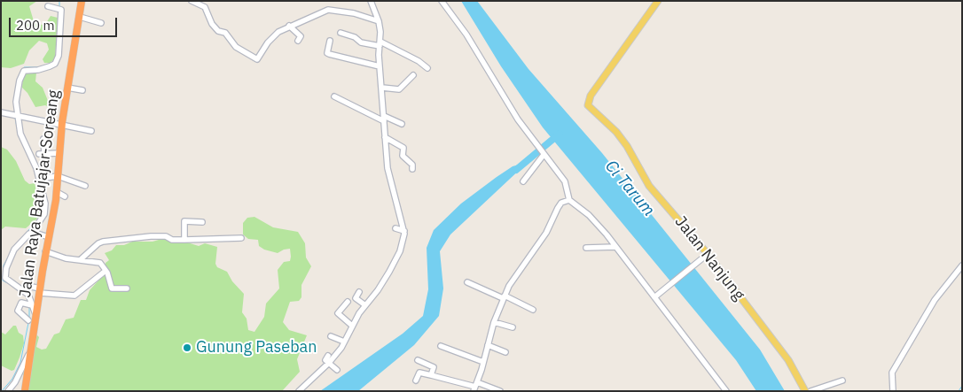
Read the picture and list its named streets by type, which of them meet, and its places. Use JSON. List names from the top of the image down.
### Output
{
  "streets": {
    "highway": ["Jalan Raya Batujajar-Soreang"],
    "main road": ["Jalan Nanjung"]
  },
  "water": ["Ci Tarum"],
  "places": ["Gunung Paseban"],
  "scale_bar": "200 m"
}
